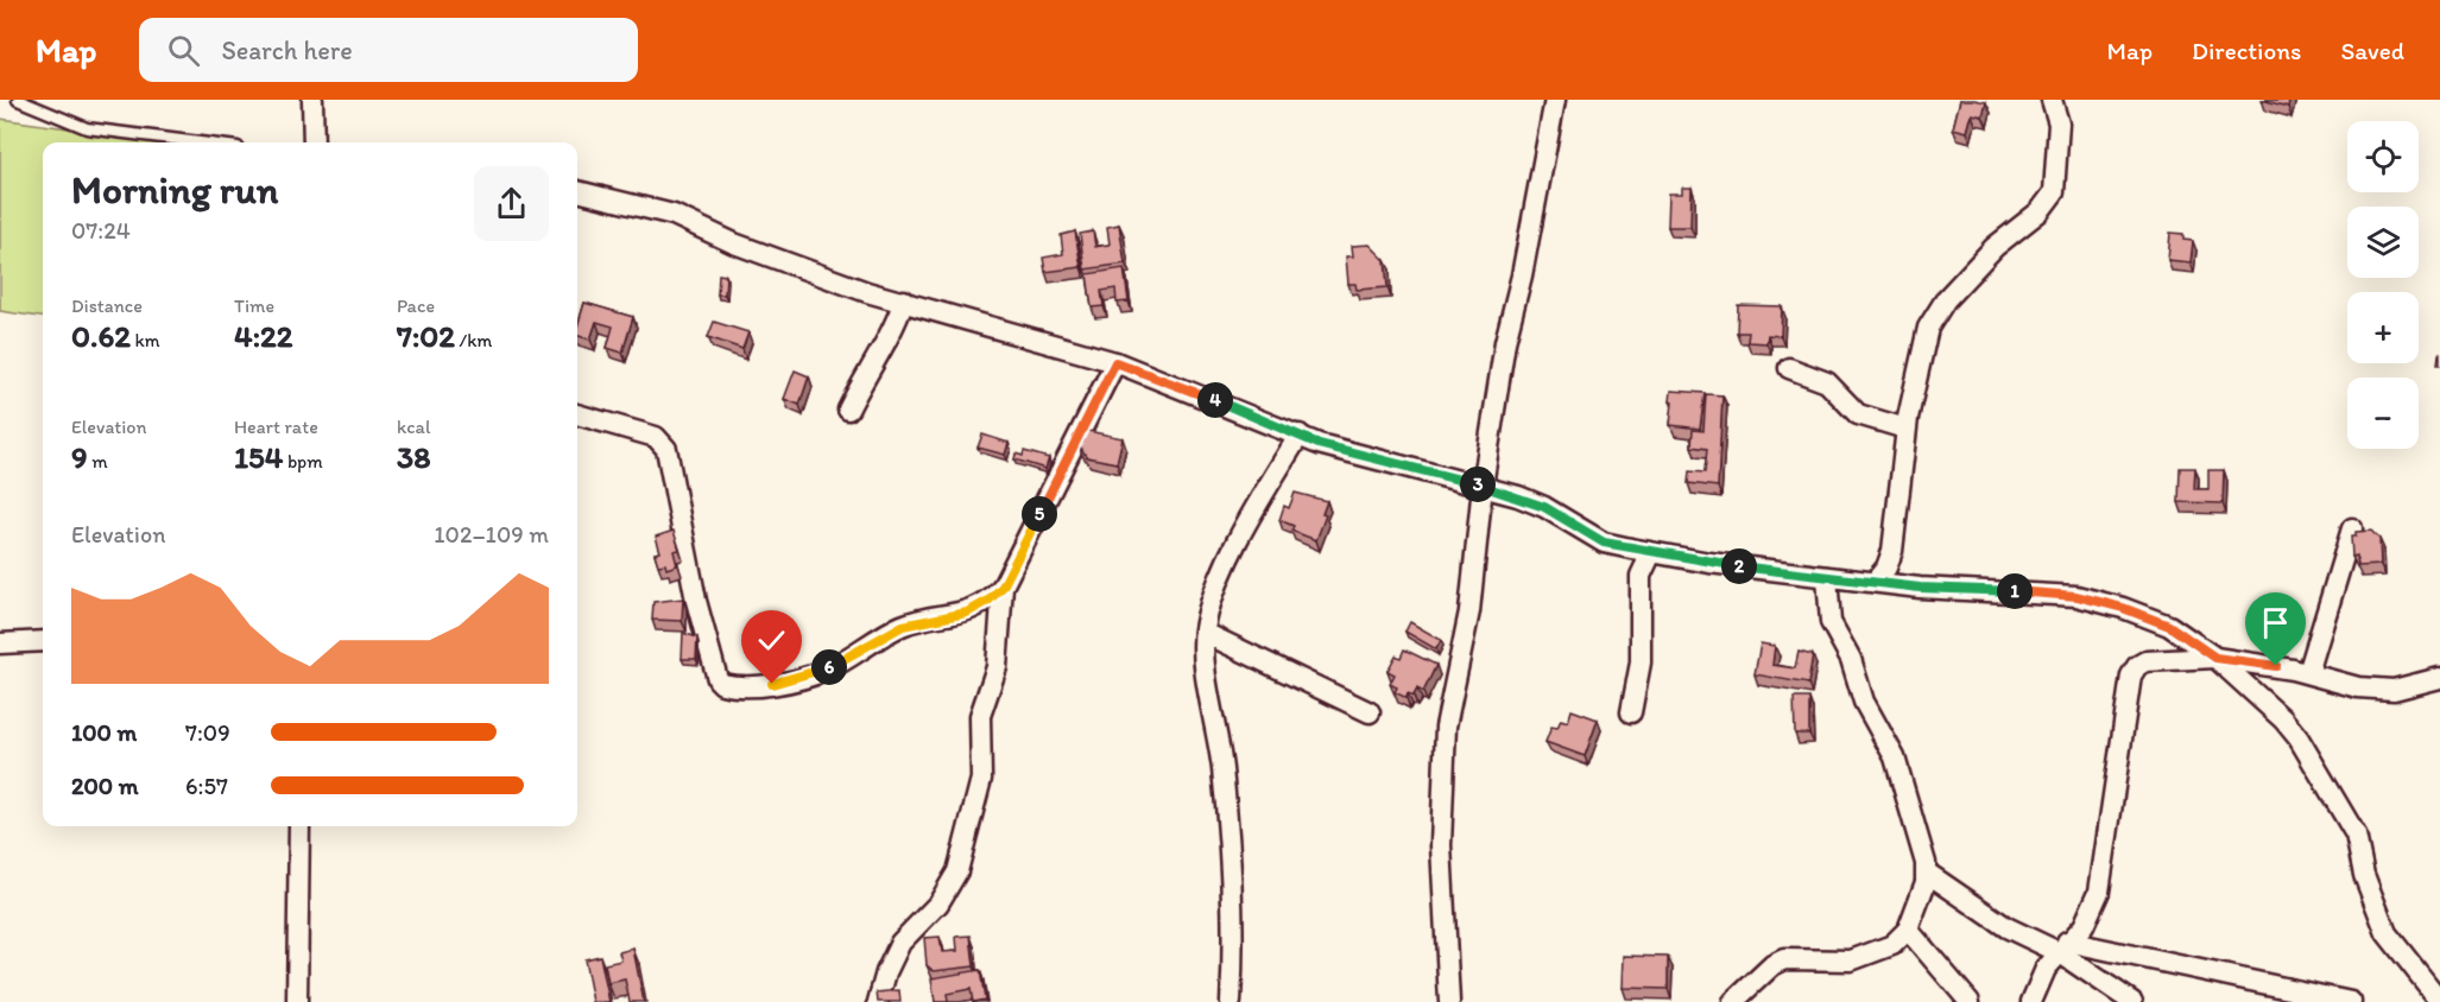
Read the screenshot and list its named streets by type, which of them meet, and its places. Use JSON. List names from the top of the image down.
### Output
{
  "page": {
    "header": "Map",
    "search": "Search here",
    "nav": ["Map", "Directions", "Saved"],
    "map_buttons": ["+", "−"],
    "heading": ["Morning run", "07:24"],
    "stats": [
      ["Distance", "0.62 km"],
      ["Time", "4:22"],
      ["Pace", "7:02 /km"],
      ["Elevation", "9 m"],
      ["Heart rate", "154 bpm"],
      ["kcal", "38"]
    ],
    "pins": [
      "4",
      "3",
      "5",
      "2",
      "1",
      "6"
    ],
    "chart": ["Elevation", "102–109 m"],
    "list": [
      {
        "name": "100 m",
        "note": "7:09"
      },
      {
        "name": "200 m",
        "note": "6:57"
      }
    ]
  }
}
